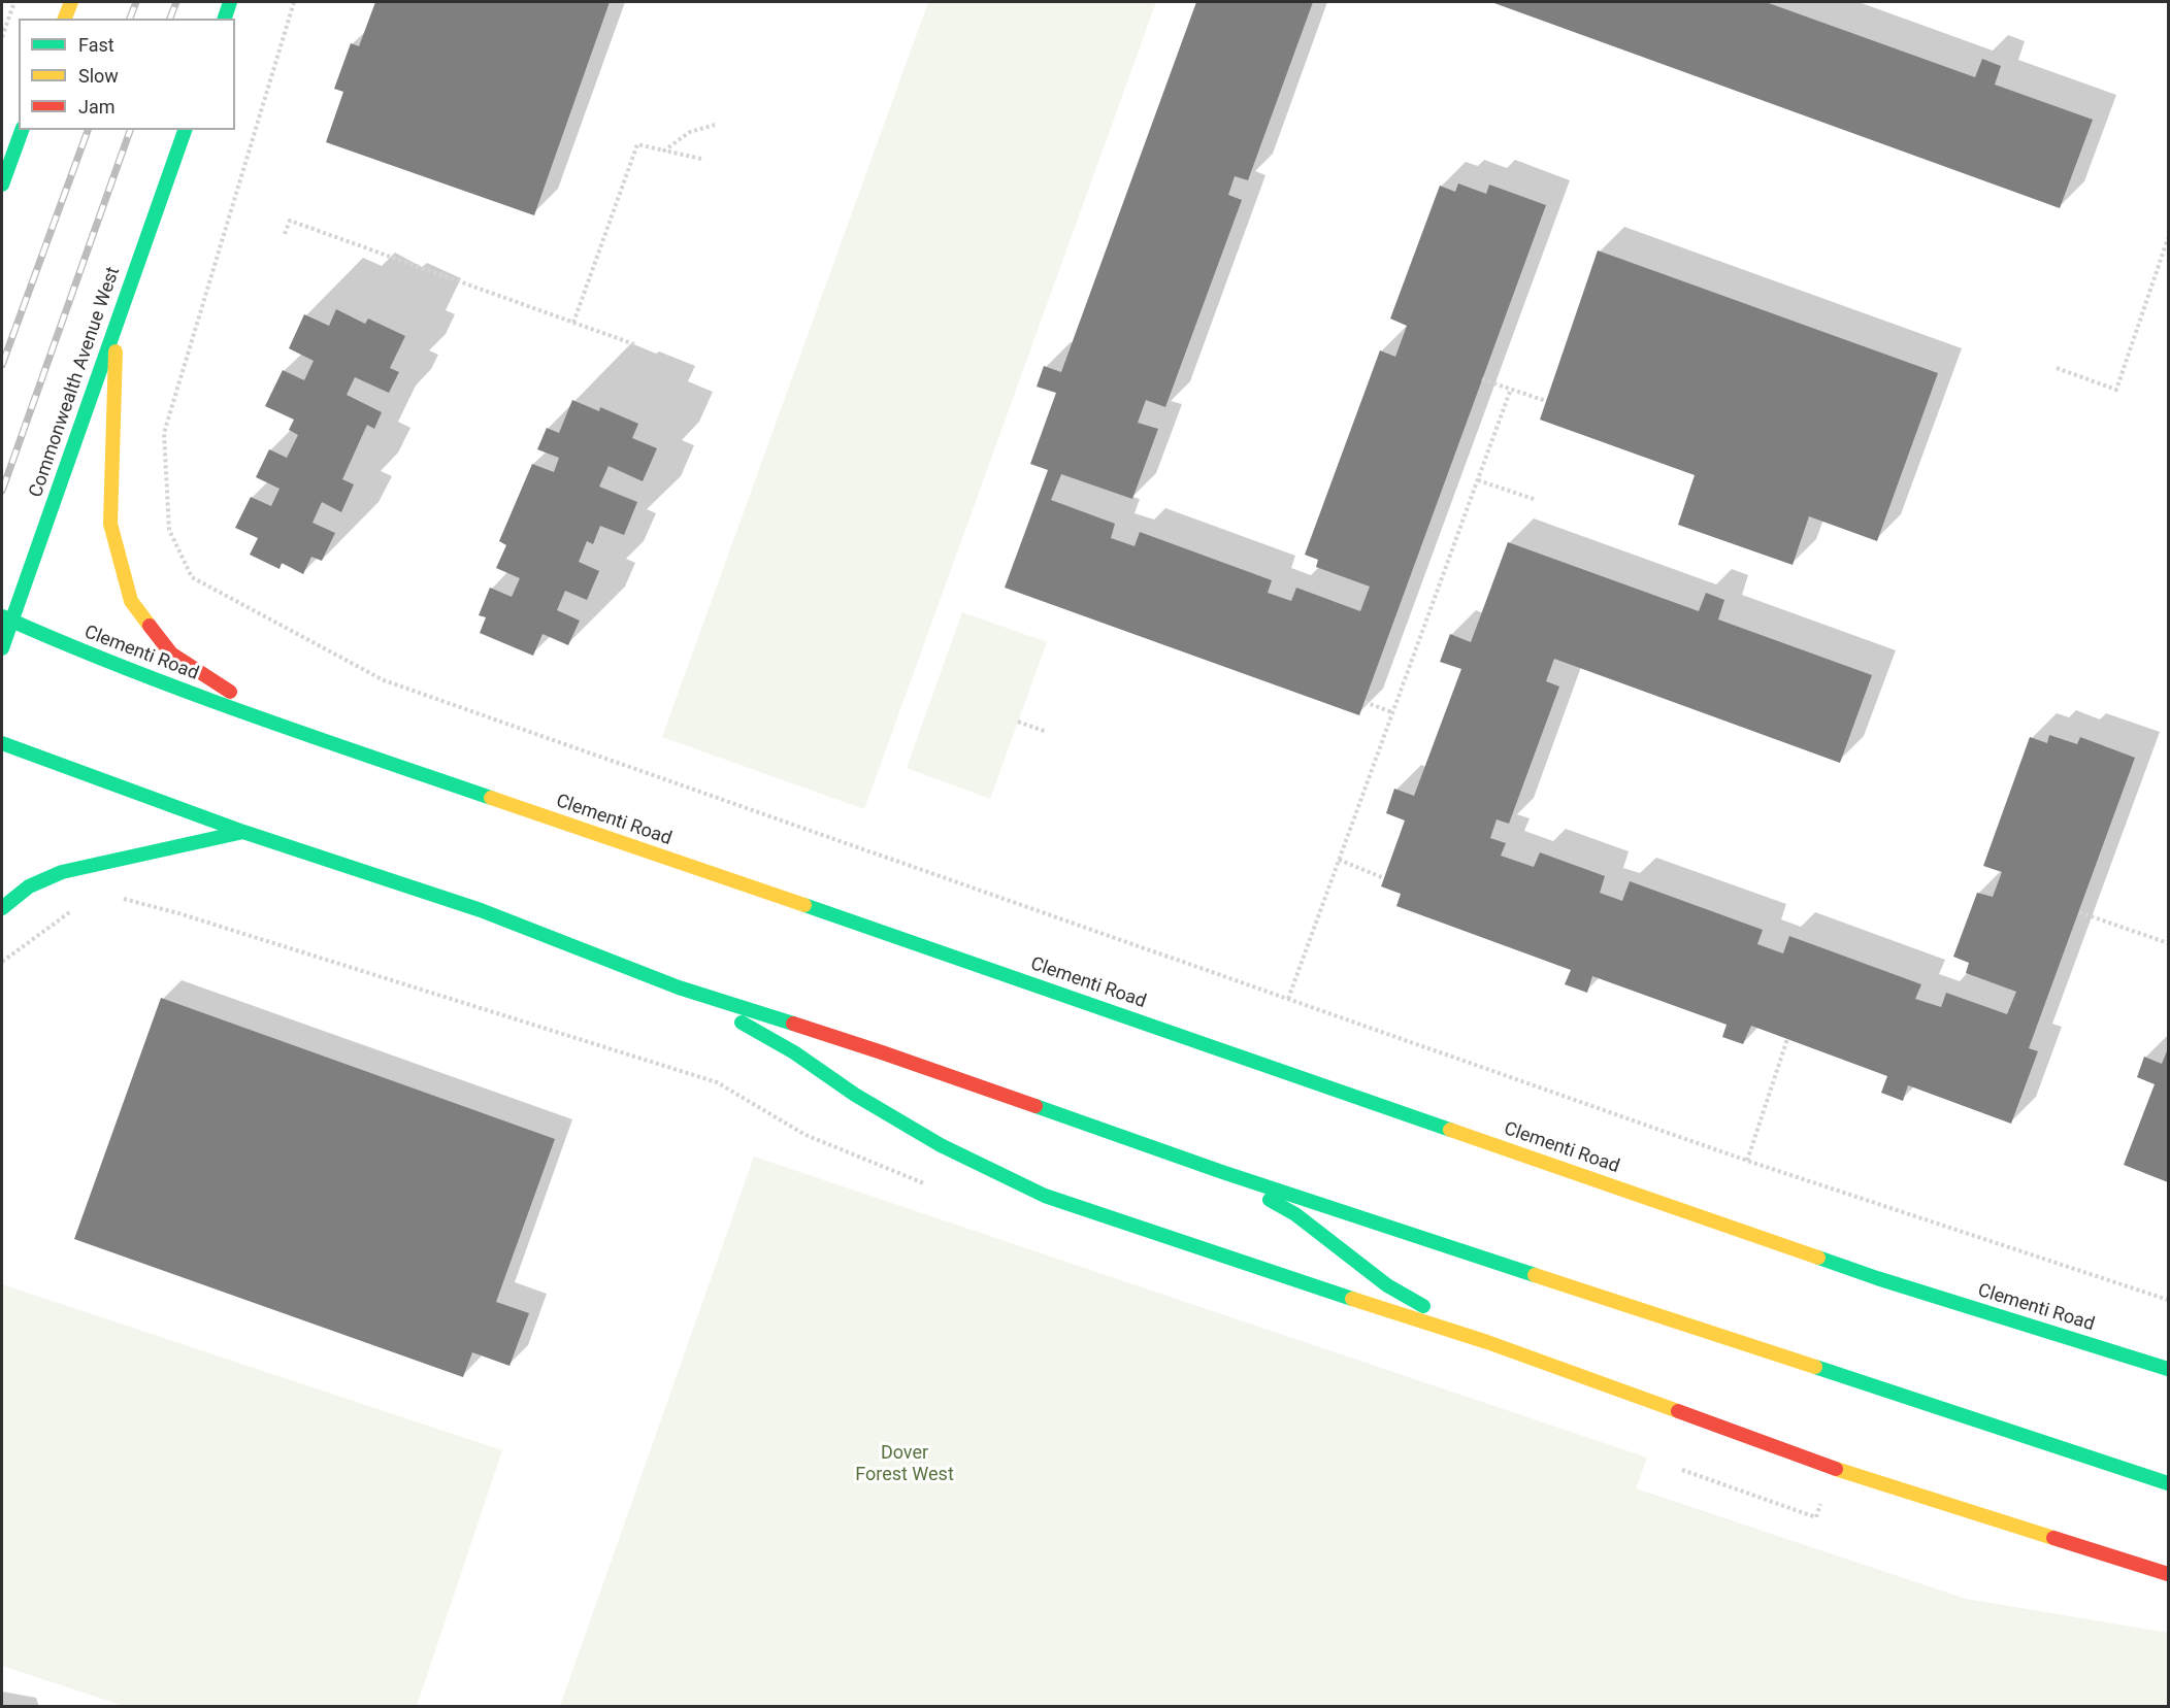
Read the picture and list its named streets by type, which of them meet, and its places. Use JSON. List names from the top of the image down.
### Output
{
  "streets": {
    "main road": ["Commonwealth Avenue West", "Clementi Road"]
  },
  "crossings": [
    ["Commonwealth Avenue West", "Clementi Road"]
  ],
  "parks": ["Dover Forest West"],
  "legend": ["Fast", "Slow", "Jam"]
}
